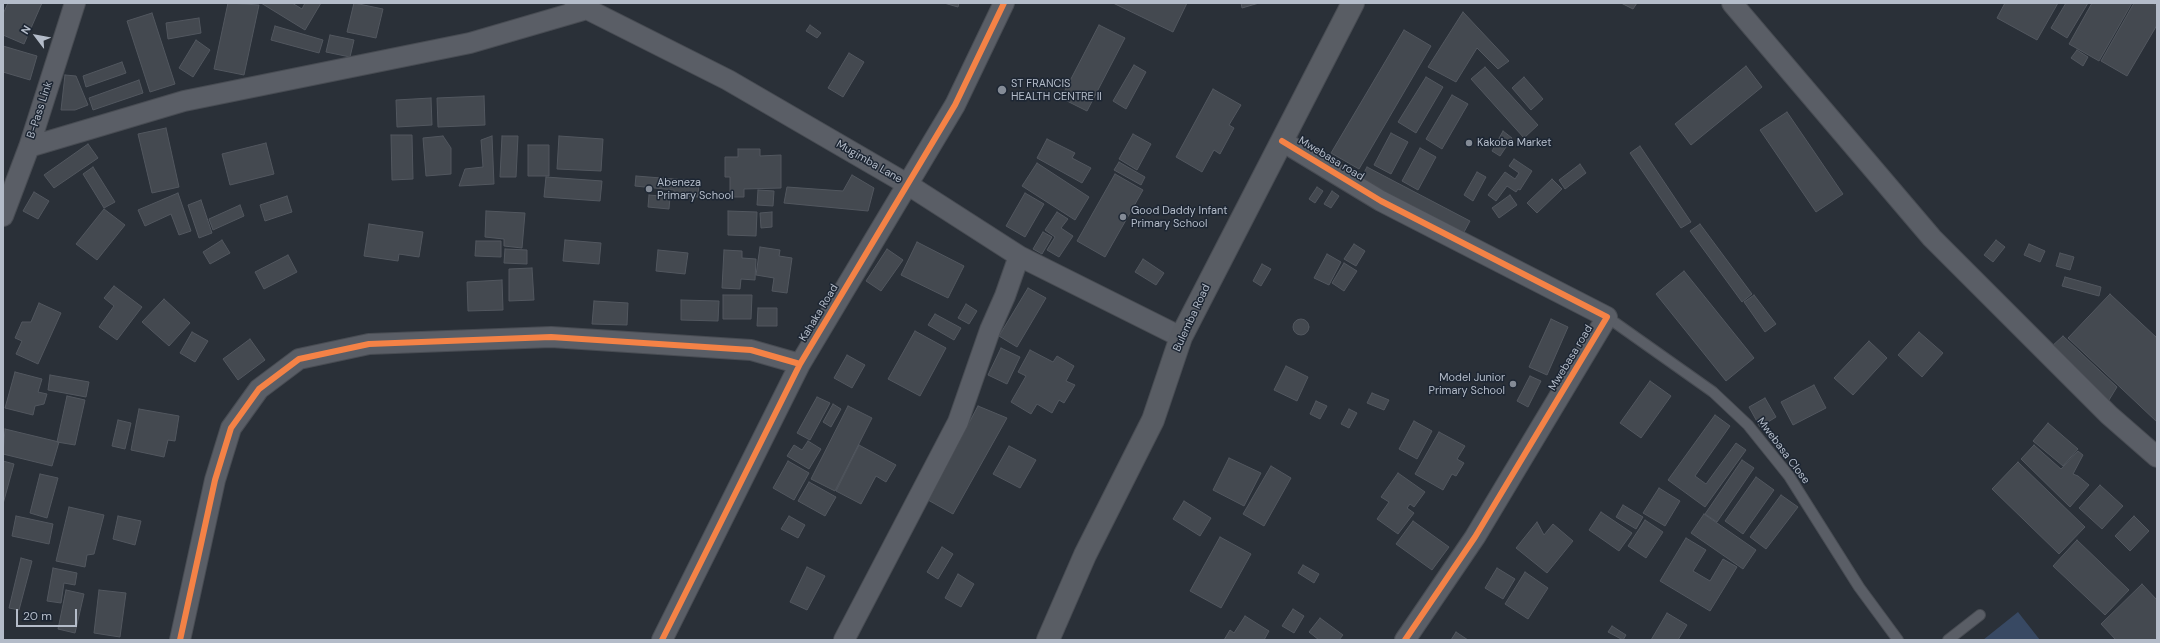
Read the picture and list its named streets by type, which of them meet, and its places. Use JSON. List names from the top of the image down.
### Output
{
  "streets": {
    "main road": ["Bulemba Road"],
    "street": [
      "B-Pass Link",
      "Mwebasa road",
      "Mugimba Lane",
      "Kahaka Road"
    ],
    "lane": ["Mwebasa Close"]
  },
  "crossings": [
    ["Mwebasa road", "Bulemba Road"],
    ["Mwebasa road", "Mwebasa Close"],
    ["Mugimba Lane", "Kahaka Road"],
    ["Mugimba Lane", "Bulemba Road"]
  ],
  "places": [
    "ST FRANCIS HEALTH CENTRE II",
    "Kakoba Market",
    "Abeneza Primary School",
    "Good Daddy Infant Primary School",
    "Model Junior Primary School"
  ],
  "scale_bar": "20 m",
  "north": "top left"
}
